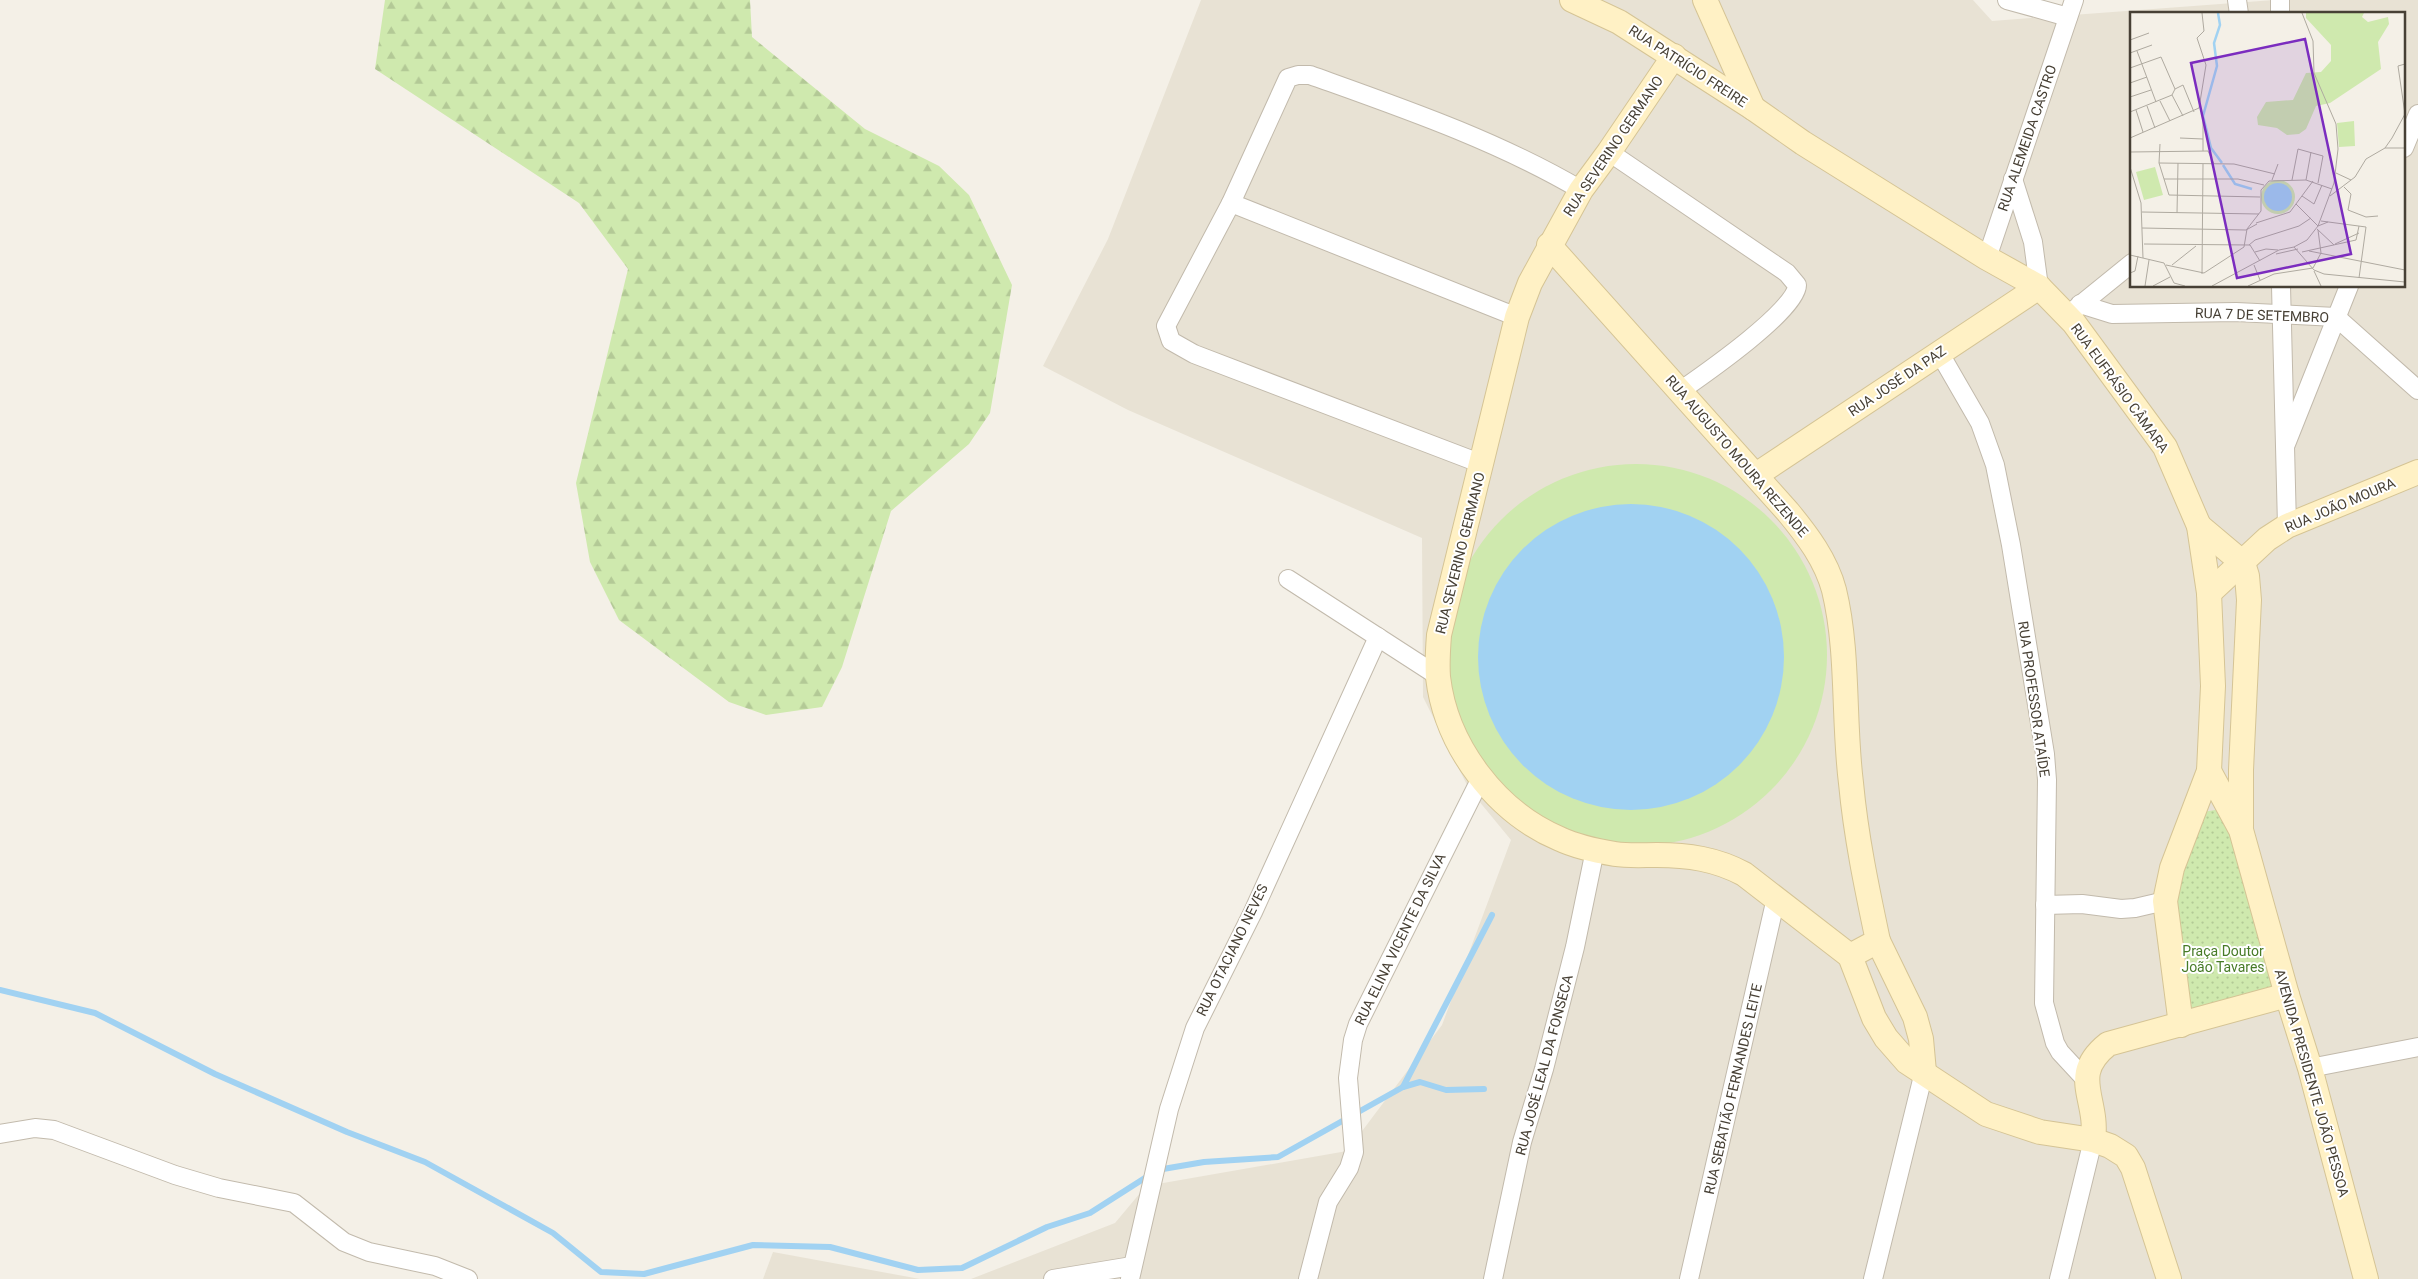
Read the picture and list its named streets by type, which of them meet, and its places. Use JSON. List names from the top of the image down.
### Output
{
  "streets": {
    "street": [
      "RUA PATRÍCIO FREIRE",
      "RUA ALEMEIDA CASTRO",
      "RUA SEVERINO GERMANO",
      "RUA 7 DE SETEMBRO",
      "RUA JOSÉ DA PAZ",
      "RUA EUFRÁSIO CÂMARA",
      "RUA AUGUSTO MOURA REZENDE",
      "RUA JOÃO MOURA",
      "RUA PROFESSOR ATAÍDE",
      "RUA ELINA VICENTE DA SILVA",
      "RUA OTACIANO NEVES",
      "RUA JOSÉ LEAL DA FONSECA",
      "AVENIDA PRESIDENTE JOÃO PESSOA",
      "RUA SEBATIÃO FERNANDES LEITE"
    ]
  },
  "crossings": [
    ["RUA PATRÍCIO FREIRE", "RUA SEVERINO GERMANO"],
    ["RUA PATRÍCIO FREIRE", "RUA EUFRÁSIO CÂMARA"],
    ["RUA ALEMEIDA CASTRO", "RUA EUFRÁSIO CÂMARA"],
    ["RUA SEVERINO GERMANO", "RUA AUGUSTO MOURA REZENDE"],
    ["RUA SEVERINO GERMANO", "RUA ELINA VICENTE DA SILVA"],
    ["RUA SEVERINO GERMANO", "RUA JOSÉ LEAL DA FONSECA"],
    ["RUA SEVERINO GERMANO", "RUA SEBATIÃO FERNANDES LEITE"],
    ["RUA 7 DE SETEMBRO", "RUA EUFRÁSIO CÂMARA"],
    ["RUA JOSÉ DA PAZ", "RUA EUFRÁSIO CÂMARA"],
    ["RUA JOSÉ DA PAZ", "RUA AUGUSTO MOURA REZENDE"],
    ["RUA JOSÉ DA PAZ", "RUA PROFESSOR ATAÍDE"],
    ["RUA EUFRÁSIO CÂMARA", "RUA JOÃO MOURA"]
  ],
  "parks": ["Praça Doutor João Tavares"]
}
